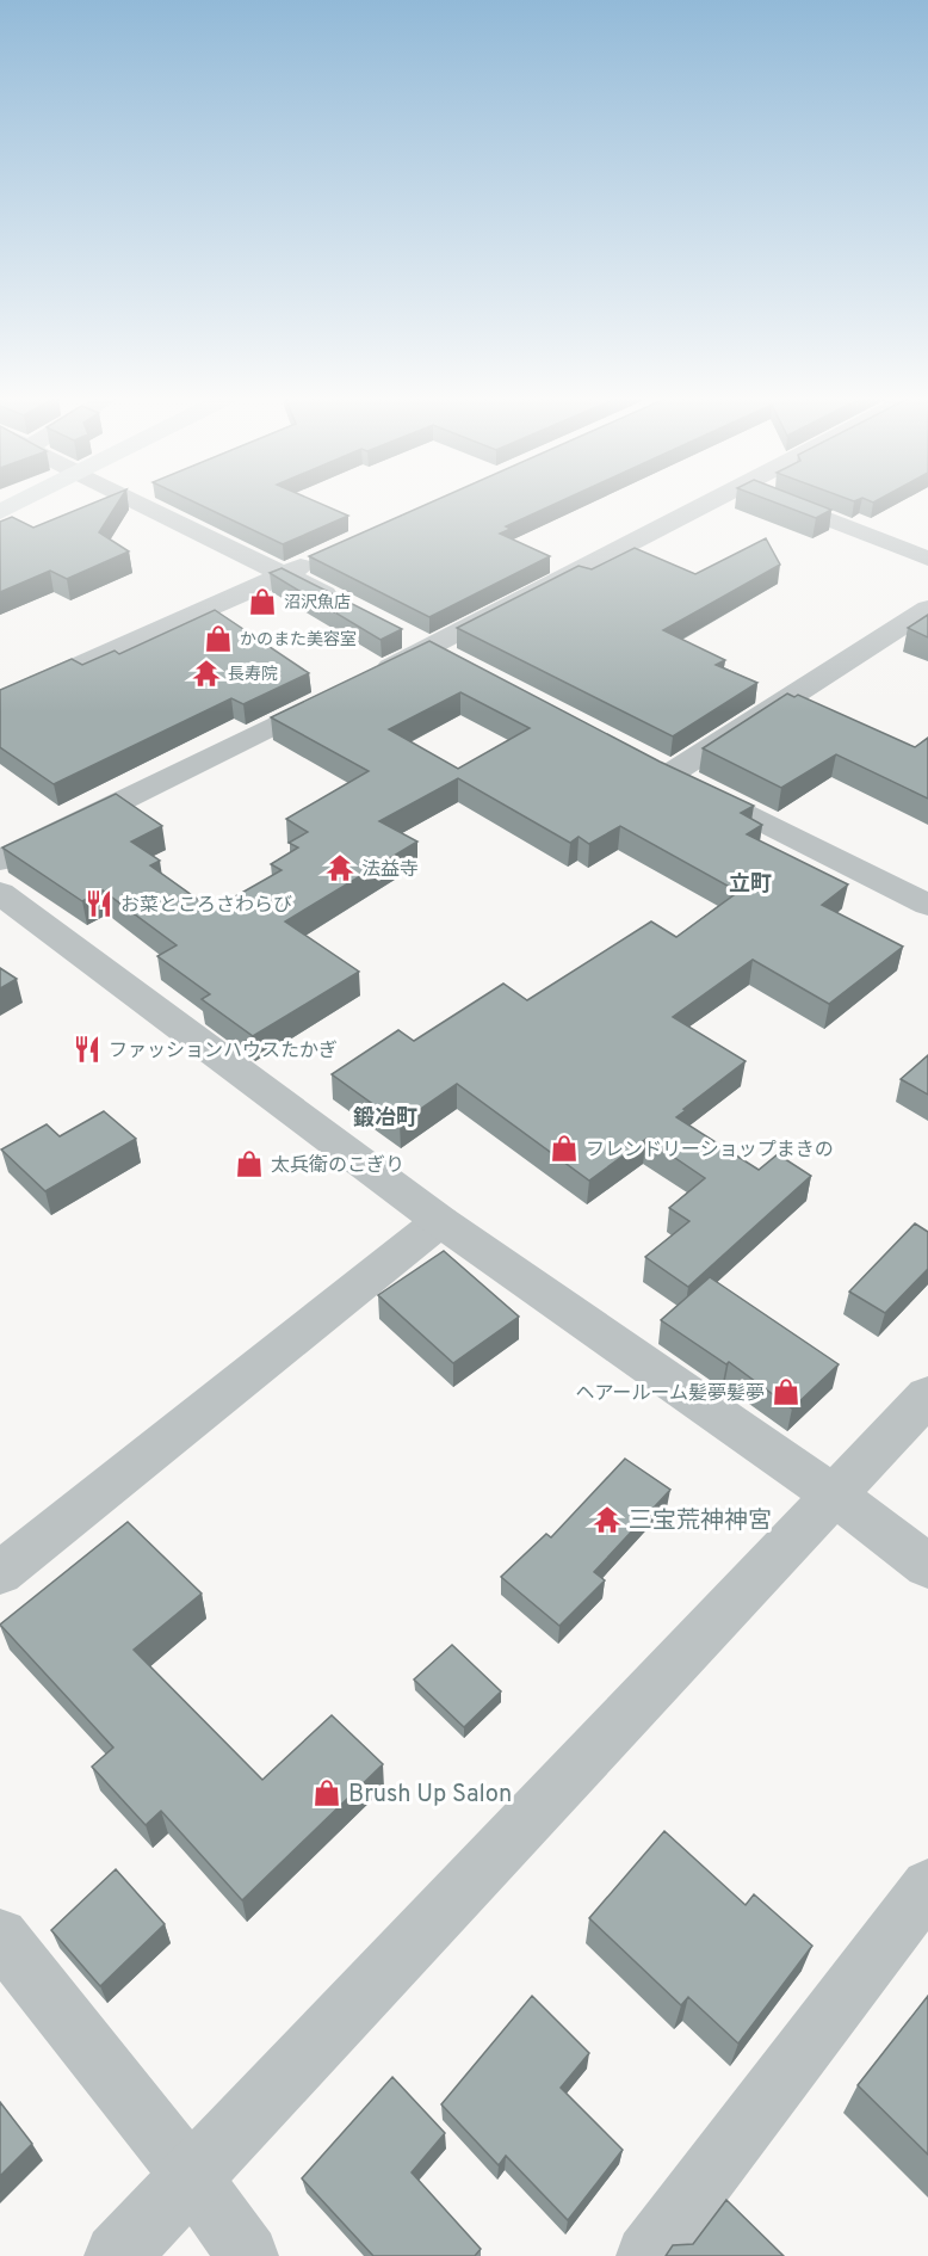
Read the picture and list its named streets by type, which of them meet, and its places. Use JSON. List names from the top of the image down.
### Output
{
  "districts": ["立町", "鍛冶町"],
  "places": {
    "shop": [
      "沼沢魚店",
      "かのまた美容室",
      "フレンドリーショップまきの",
      "太兵衛のこぎり",
      "ヘアールーム髪夢髪夢",
      "Brush Up Salon"
    ],
    "temple": ["長寿院", "法益寺", "三宝荒神神宮"],
    "restaurant": ["お菜ところさわらび", "ファッションハウスたかぎ"]
  }
}
